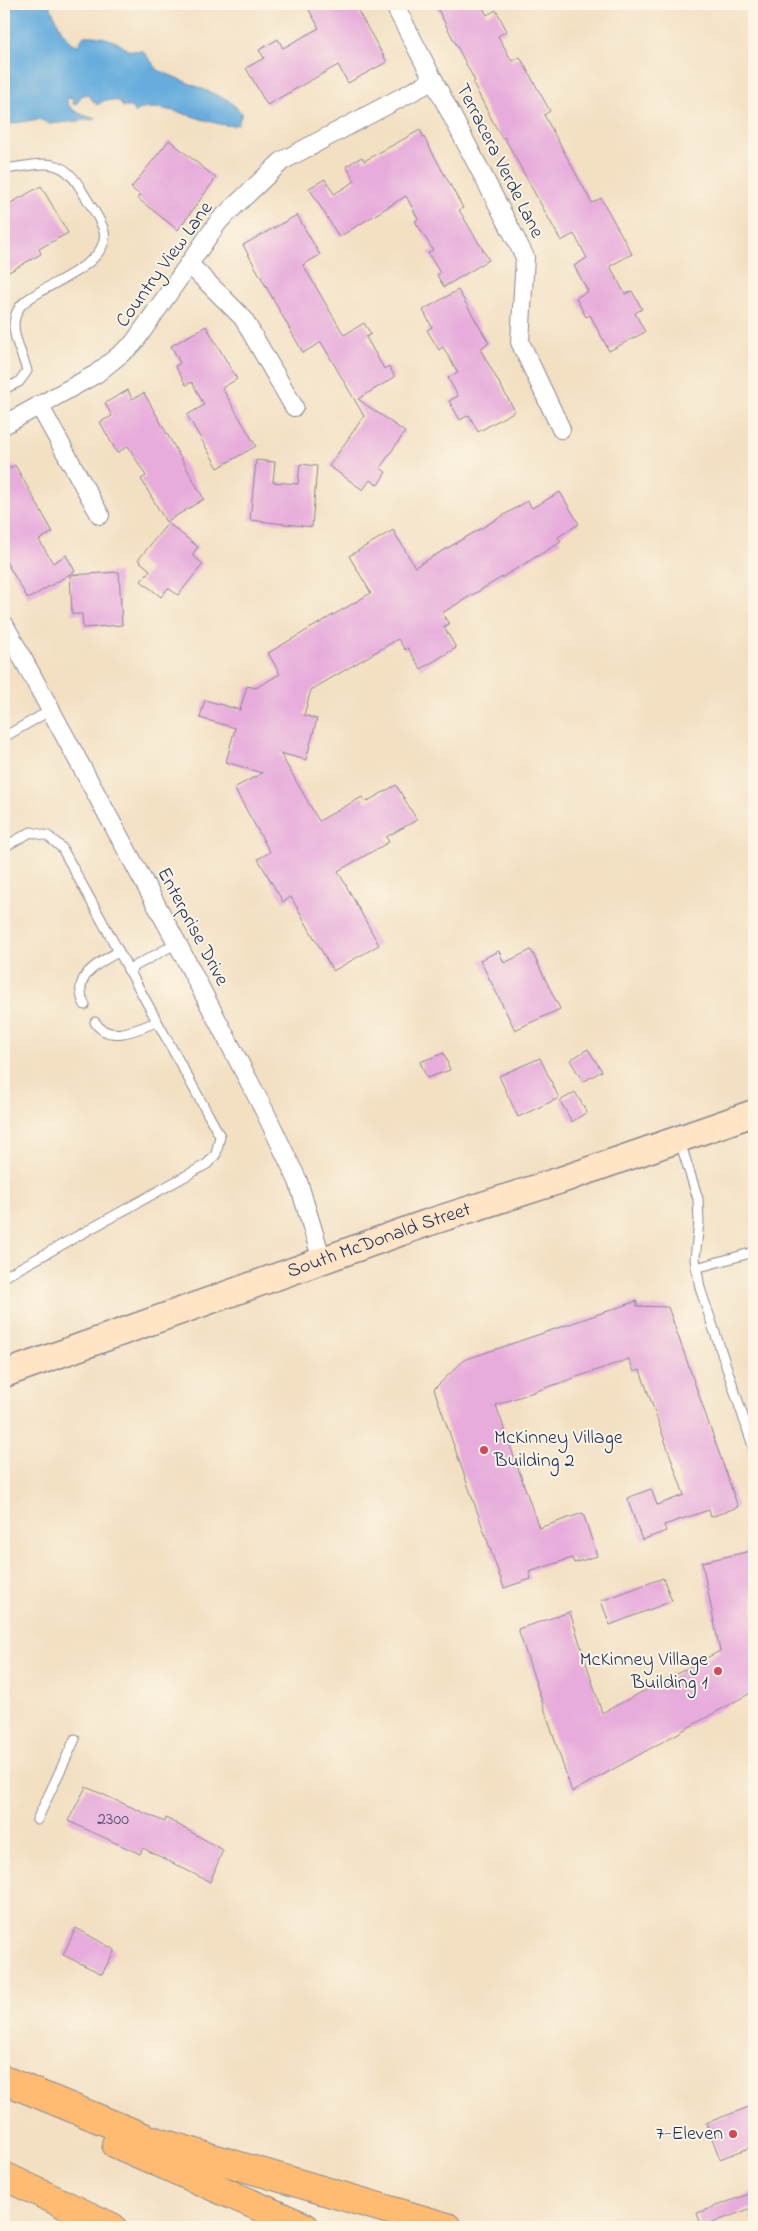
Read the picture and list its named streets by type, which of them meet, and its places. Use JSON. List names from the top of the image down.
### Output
{
  "streets": {
    "main road": ["South McDonald Street"],
    "street": ["Terracera Verde Lane", "Country View Lane", "Enterprise Drive"]
  },
  "crossings": [
    ["Terracera Verde Lane", "Country View Lane"],
    ["Enterprise Drive", "South McDonald Street"]
  ],
  "places": ["McKinney Village Building 2", "McKinney Village Building 1", "7-Eleven"],
  "house_numbers": ["2300"]
}
